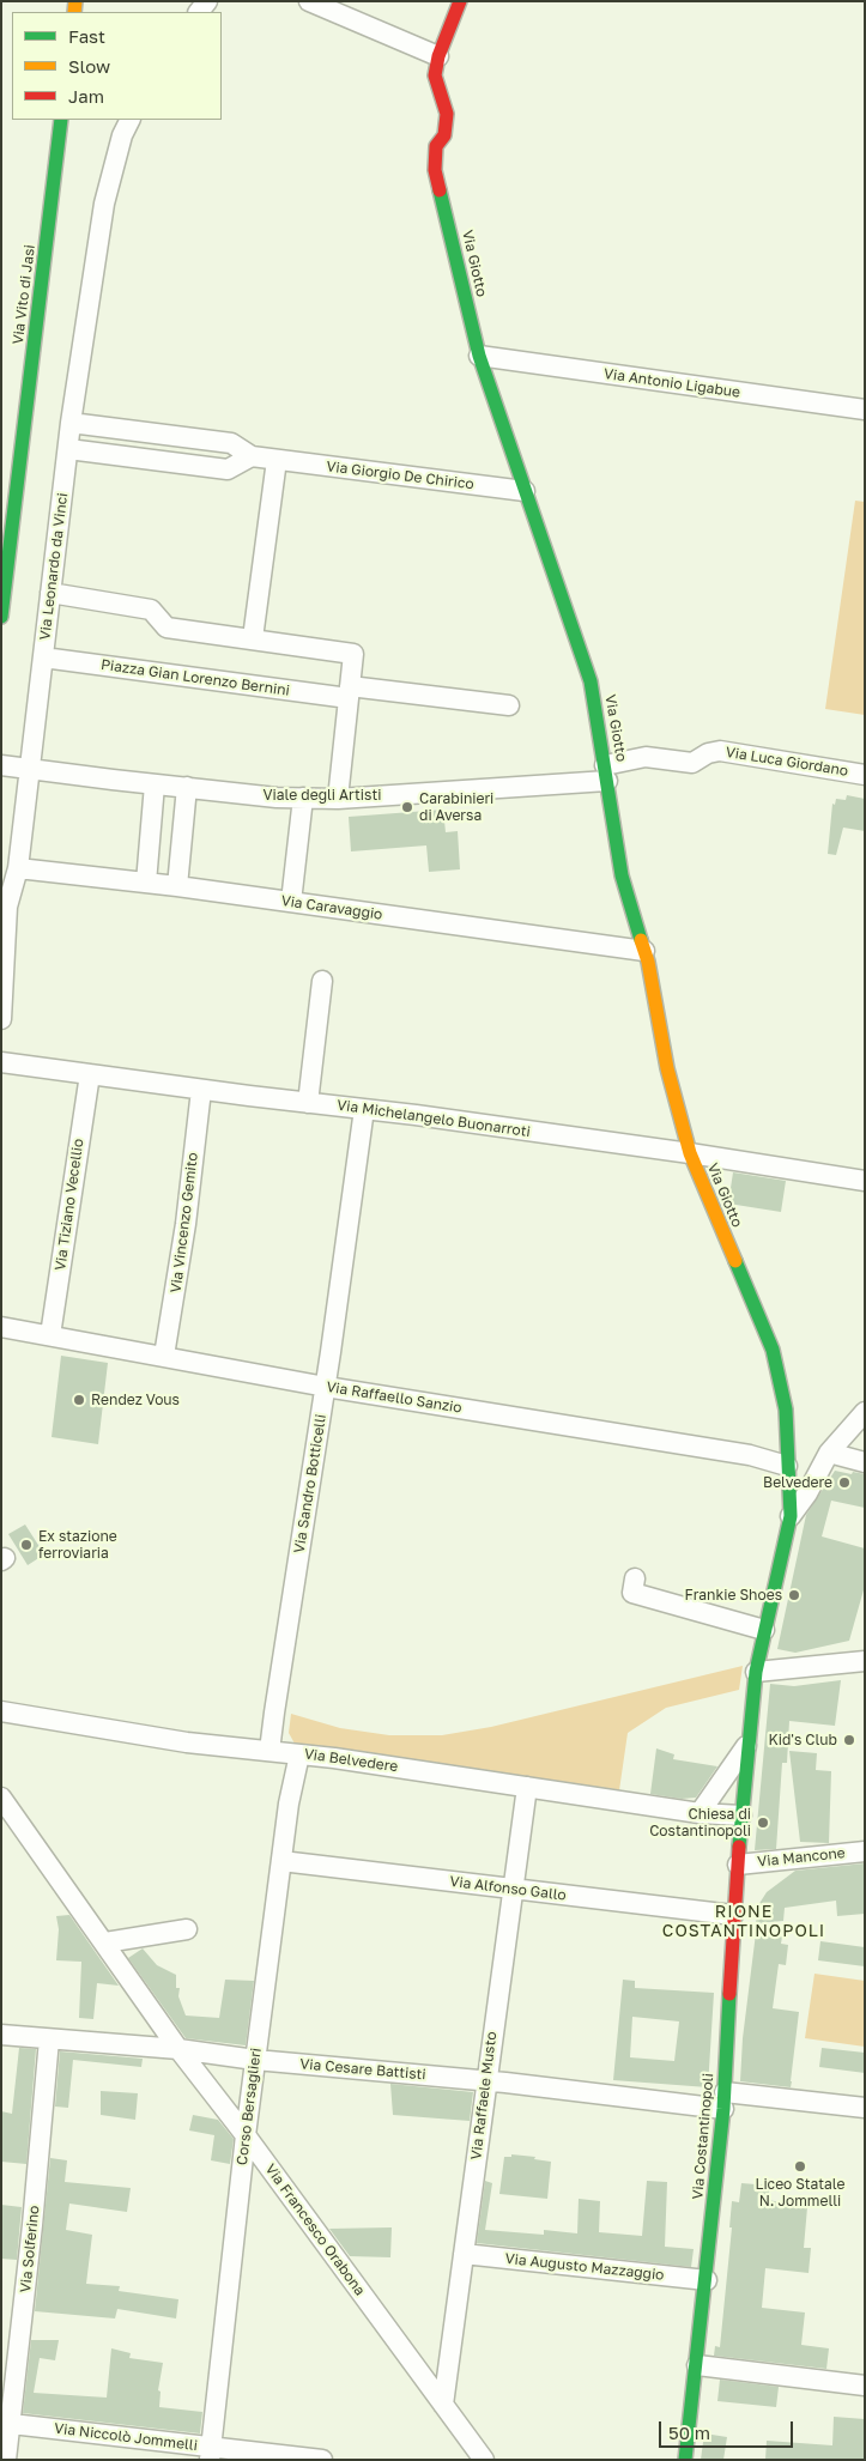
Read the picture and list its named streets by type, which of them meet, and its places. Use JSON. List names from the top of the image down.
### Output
{
  "streets": {
    "street": [
      "Via Giotto",
      "Via Vito di Jasi",
      "Via Antonio Ligabue",
      "Via Giorgio De Chirico",
      "Via Leonardo da Vinci",
      "Piazza Gian Lorenzo Bernini",
      "Via Luca Giordano",
      "Viale degli Artisti",
      "Via Caravaggio",
      "Via Michelangelo Buonarroti",
      "Via Tiziano Vecellio",
      "Via Vincenzo Gemito",
      "Via Raffaello Sanzio",
      "Via Sandro Botticelli",
      "Via Belvedere",
      "Via Mancone",
      "Via Alfonso Gallo",
      "Via Cesare Battisti",
      "Via Raffaele Musto",
      "Corso Bersaglieri",
      "Via Costantinopoli",
      "Via Francesco Orabona",
      "Via Solferino",
      "Via Augusto Mazzaggio",
      "Via Niccolò Jommelli"
    ]
  },
  "crossings": [
    ["Via Giotto", "Via Antonio Ligabue"],
    ["Via Giotto", "Via Giorgio De Chirico"],
    ["Via Giotto", "Via Luca Giordano"],
    ["Via Giotto", "Viale degli Artisti"],
    ["Via Giotto", "Via Caravaggio"],
    ["Via Giotto", "Via Michelangelo Buonarroti"],
    ["Via Giotto", "Via Raffaello Sanzio"],
    ["Via Giorgio De Chirico", "Via Leonardo da Vinci"],
    ["Via Leonardo da Vinci", "Piazza Gian Lorenzo Bernini"],
    ["Via Leonardo da Vinci", "Viale degli Artisti"],
    ["Via Leonardo da Vinci", "Via Caravaggio"],
    ["Via Luca Giordano", "Viale degli Artisti"],
    ["Via Michelangelo Buonarroti", "Via Tiziano Vecellio"],
    ["Via Michelangelo Buonarroti", "Via Vincenzo Gemito"],
    ["Via Michelangelo Buonarroti", "Via Sandro Botticelli"],
    ["Via Tiziano Vecellio", "Via Raffaello Sanzio"],
    ["Via Vincenzo Gemito", "Via Raffaello Sanzio"],
    ["Via Raffaello Sanzio", "Via Sandro Botticelli"],
    ["Via Sandro Botticelli", "Via Belvedere"],
    ["Via Belvedere", "Via Raffaele Musto"],
    ["Via Belvedere", "Corso Bersaglieri"],
    ["Via Belvedere", "Via Costantinopoli"],
    ["Via Mancone", "Via Costantinopoli"],
    ["Via Alfonso Gallo", "Via Raffaele Musto"],
    ["Via Alfonso Gallo", "Corso Bersaglieri"],
    ["Via Alfonso Gallo", "Via Costantinopoli"],
    ["Via Cesare Battisti", "Via Raffaele Musto"],
    ["Via Cesare Battisti", "Corso Bersaglieri"],
    ["Via Cesare Battisti", "Via Costantinopoli"],
    ["Via Cesare Battisti", "Via Francesco Orabona"],
    ["Via Cesare Battisti", "Via Solferino"],
    ["Via Raffaele Musto", "Via Francesco Orabona"],
    ["Via Raffaele Musto", "Via Augusto Mazzaggio"],
    ["Corso Bersaglieri", "Via Francesco Orabona"],
    ["Corso Bersaglieri", "Via Niccolò Jommelli"],
    ["Via Costantinopoli", "Via Augusto Mazzaggio"],
    ["Via Solferino", "Via Niccolò Jommelli"]
  ],
  "districts": ["RIONE COSTANTINOPOLI"],
  "places": [
    "Carabinieri di Aversa",
    "Rendez Vous",
    "Belvedere",
    "Ex stazione ferroviaria",
    "Frankie Shoes",
    "Kid's Club",
    "Chiesa di Costantinopoli",
    "Liceo Statale N. Jommelli"
  ],
  "legend": ["Fast", "Slow", "Jam"],
  "scale_bar": "50 m"
}
